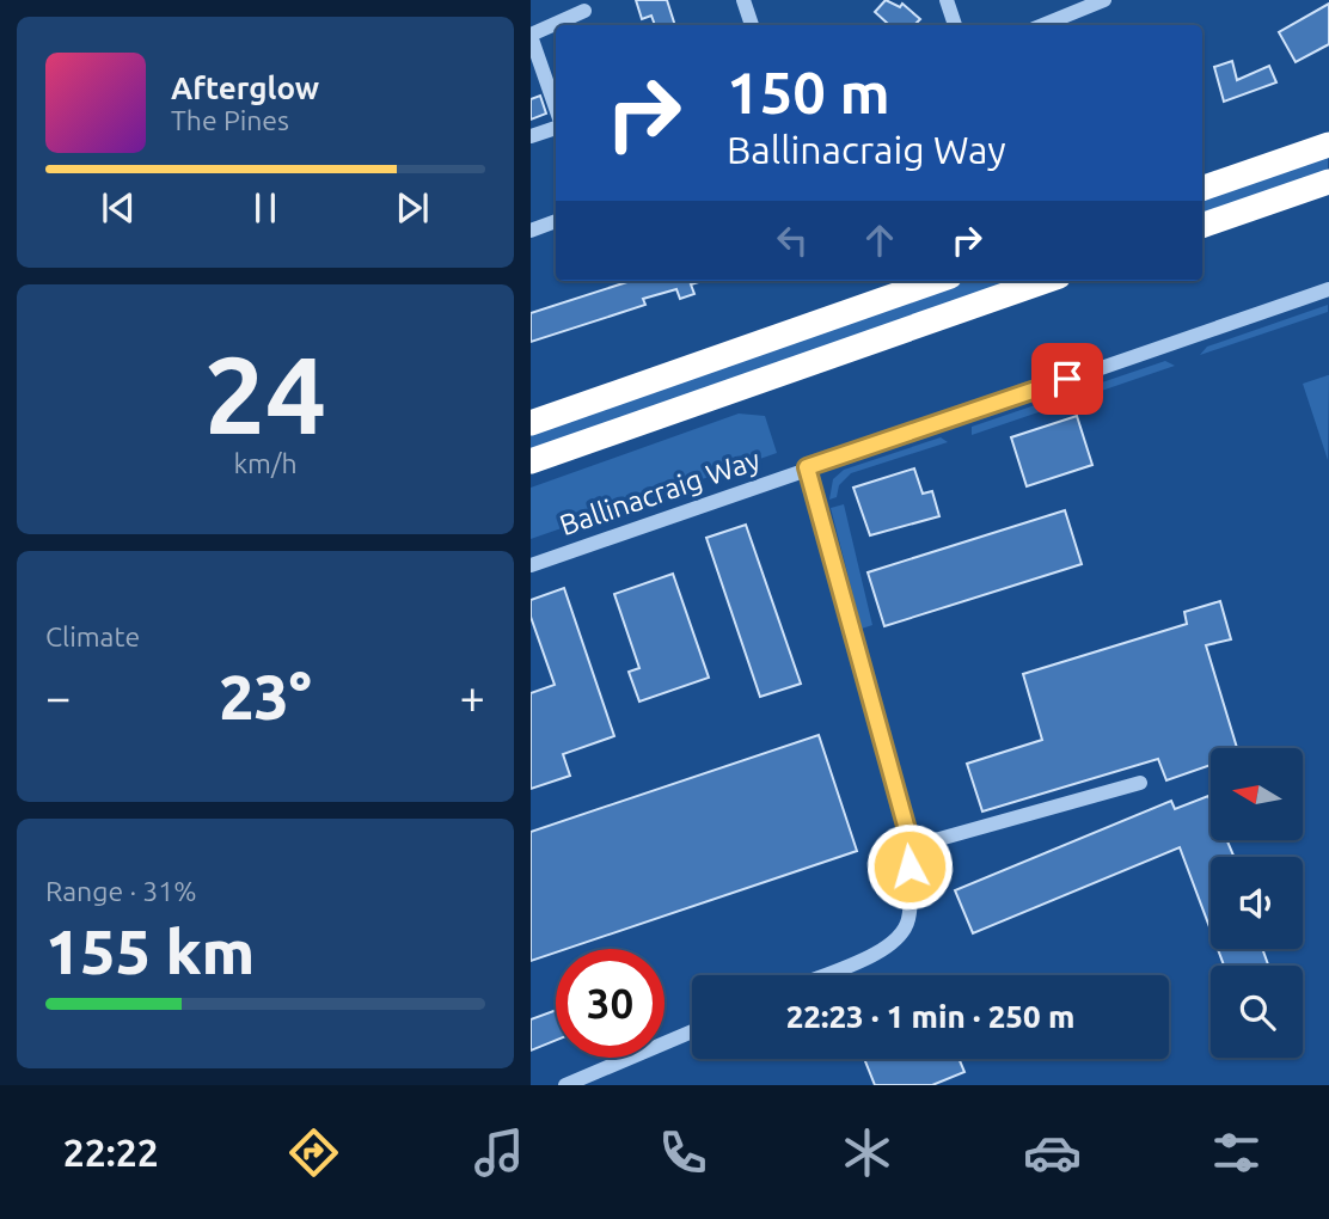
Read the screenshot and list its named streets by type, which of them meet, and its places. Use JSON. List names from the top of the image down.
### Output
{
  "streets": {
    "street": ["Ballinacraig Way"]
  },
  "north": "left",
  "page": {
    "turn": ["150 m", "Ballinacraig Way"],
    "song": ["Afterglow", "The Pines"],
    "tile": [
      ["24", "km/h"],
      "Climate",
      ["Range · 31%", "155 km"]
    ],
    "heat": ["−", "23°", "+"],
    "limit": "30",
    "trip": "22:23 · 1 min · 250 m",
    "tabs": "22:22"
  }
}
